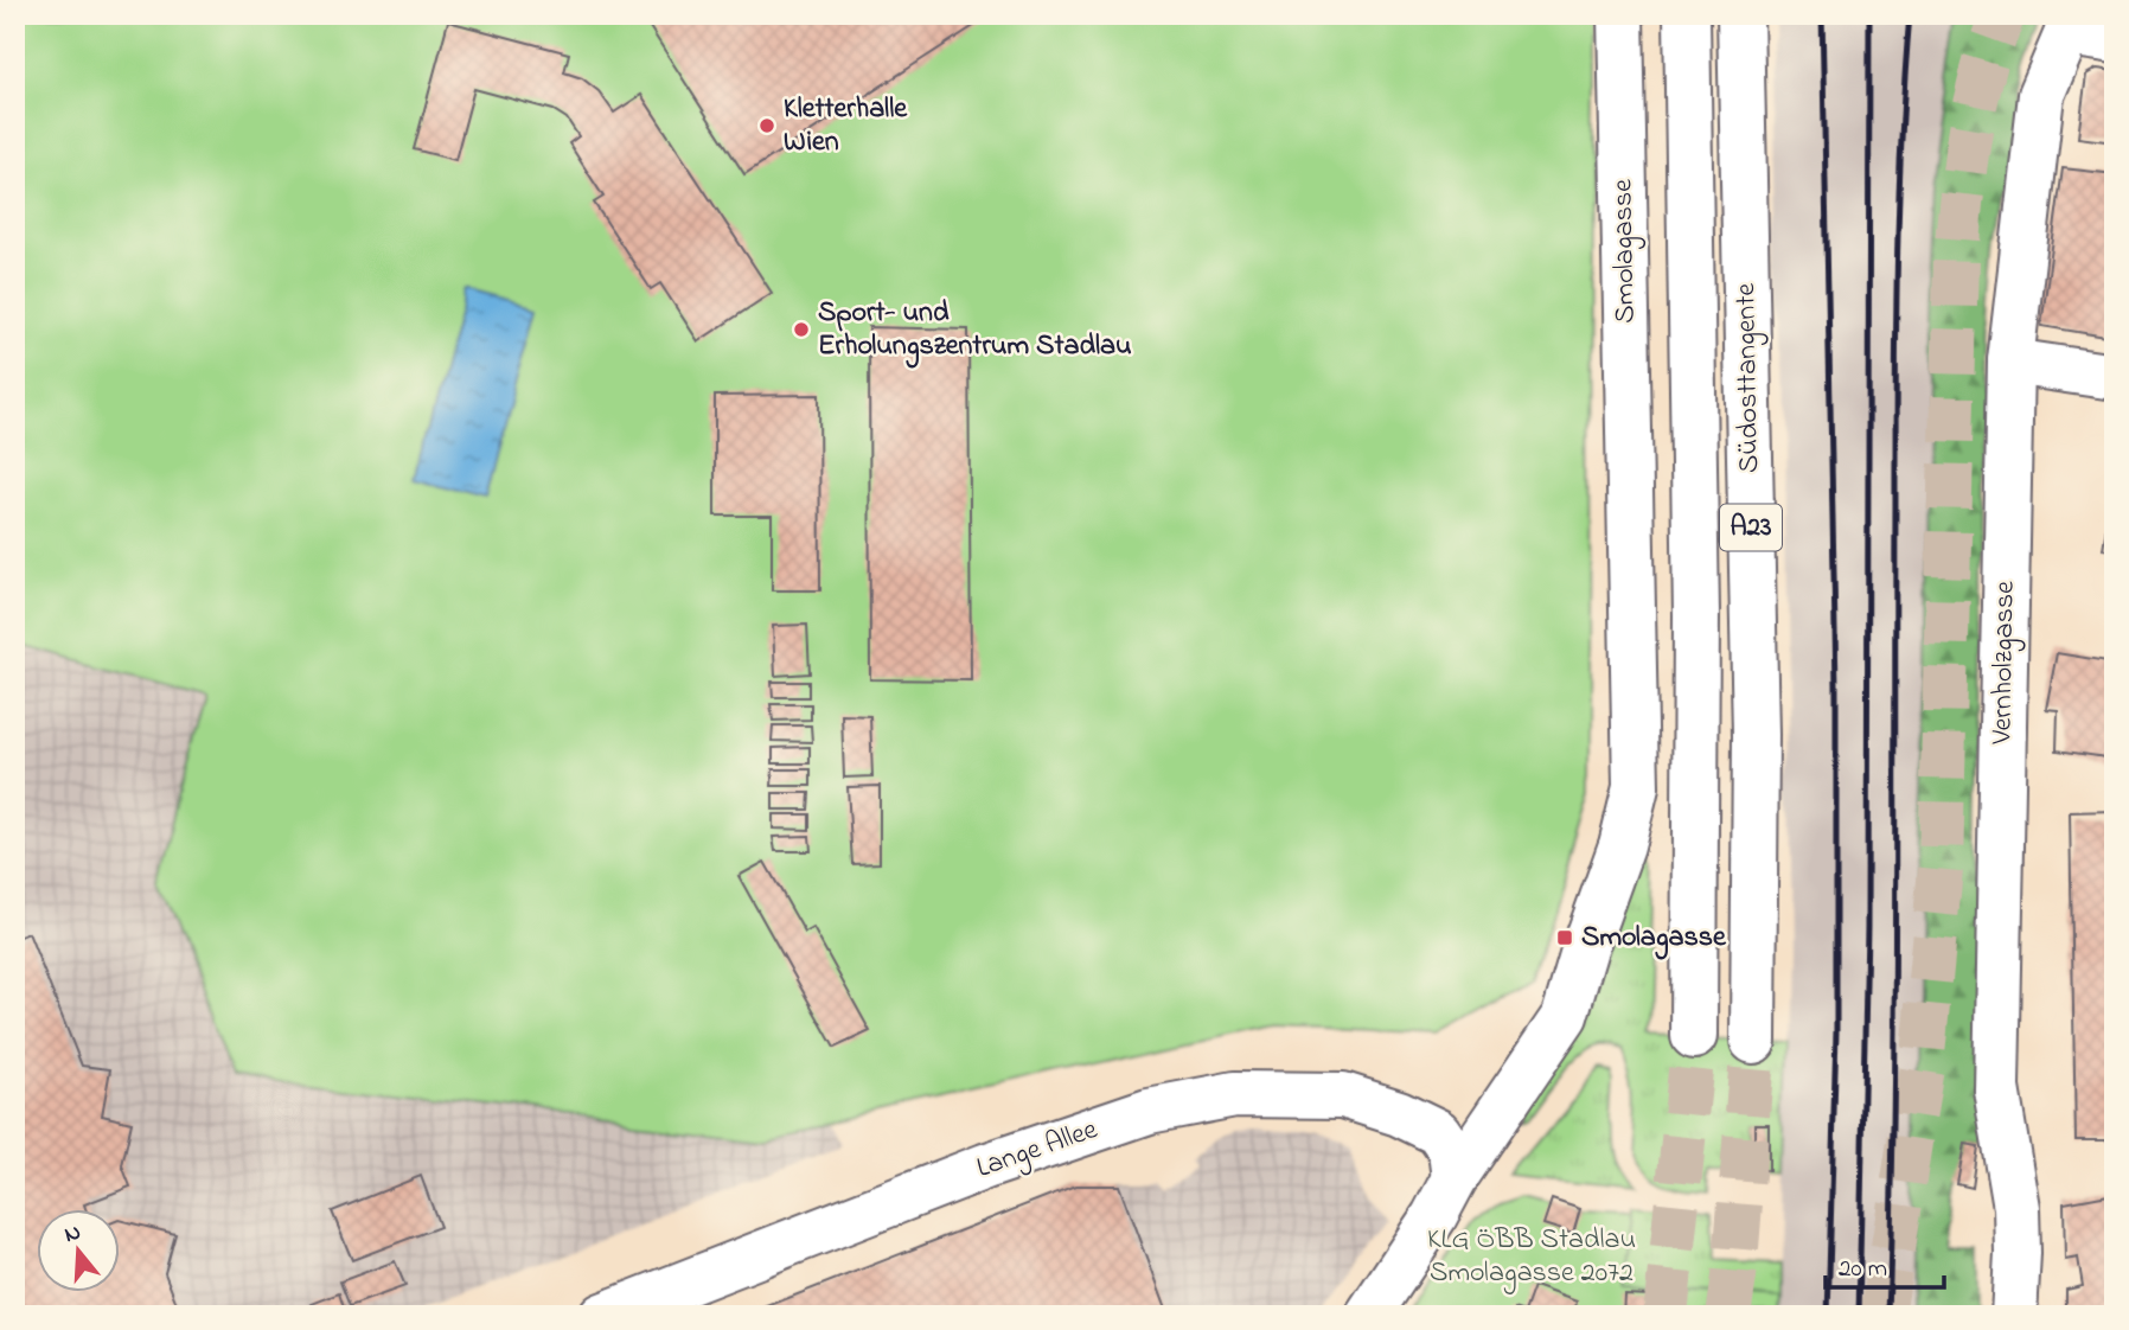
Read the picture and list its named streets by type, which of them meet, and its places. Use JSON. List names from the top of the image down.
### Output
{
  "streets": {
    "main road": [
      "Smolagasse",
      "Südosttangente",
      "A23",
      "Vernholzgasse",
      "Lange Allee"
    ]
  },
  "crossings": [
    ["Smolagasse", "Lange Allee"]
  ],
  "parks": ["KLG ÖBB Stadlau Smolagasse 2072"],
  "places": {
    "other": ["Kletterhalle Wien", "Sport- und Erholungszentrum Stadlau"],
    "transit": ["Smolagasse"]
  },
  "scale_bar": "20 m",
  "north": "top"
}
